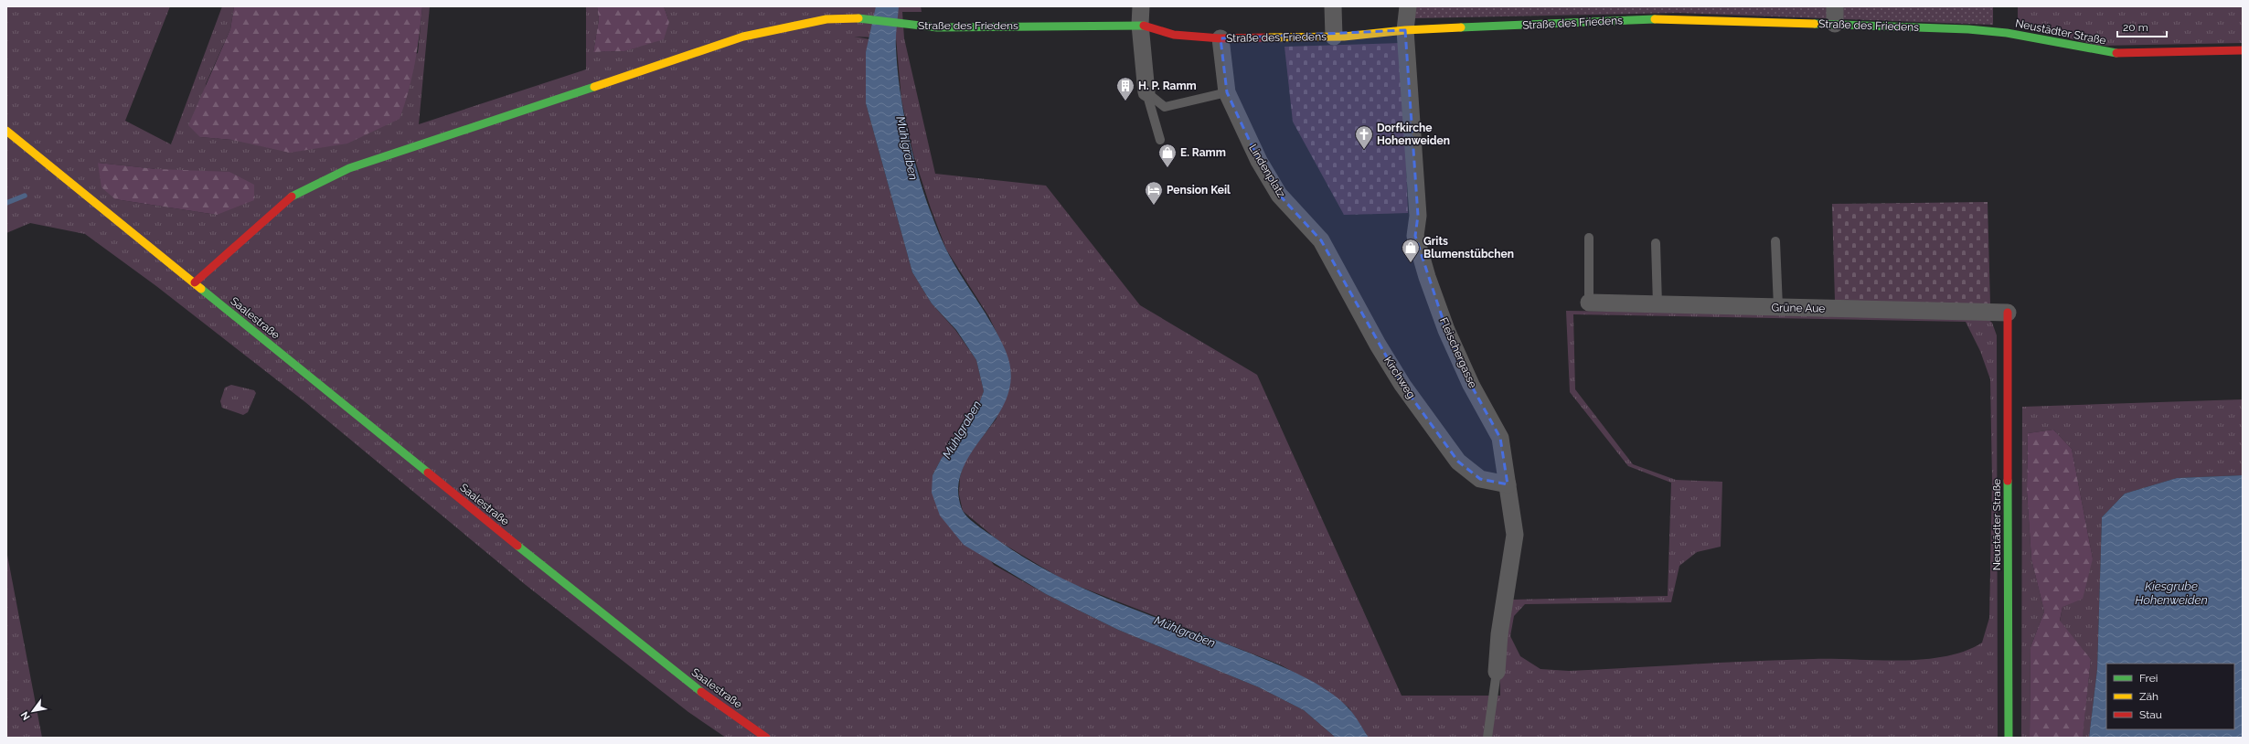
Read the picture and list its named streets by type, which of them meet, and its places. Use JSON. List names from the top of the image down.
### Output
{
  "streets": {
    "street": [
      "Straße des Friedens",
      "Neustädter Straße",
      "Lindenplatz",
      "Grüne Aue",
      "Saalestraße",
      "Fleischergasse",
      "Kirchweg"
    ]
  },
  "crossings": [
    ["Straße des Friedens", "Neustädter Straße"],
    ["Straße des Friedens", "Lindenplatz"],
    ["Straße des Friedens", "Saalestraße"],
    ["Straße des Friedens", "Fleischergasse"],
    ["Neustädter Straße", "Grüne Aue"],
    ["Lindenplatz", "Kirchweg"],
    ["Fleischergasse", "Kirchweg"]
  ],
  "water": ["Mühlgraben", "Kiesgrube Hohenweiden"],
  "places": {
    "building": ["H. P. Ramm"],
    "church": ["Dorfkirche Hohenweiden"],
    "shop": ["E. Ramm", "Grits Blumenstübchen"],
    "hotel": ["Pension Keil"]
  },
  "legend": ["Frei", "Zäh", "Stau"],
  "scale_bar": "20 m",
  "north": "bottom left"
}
